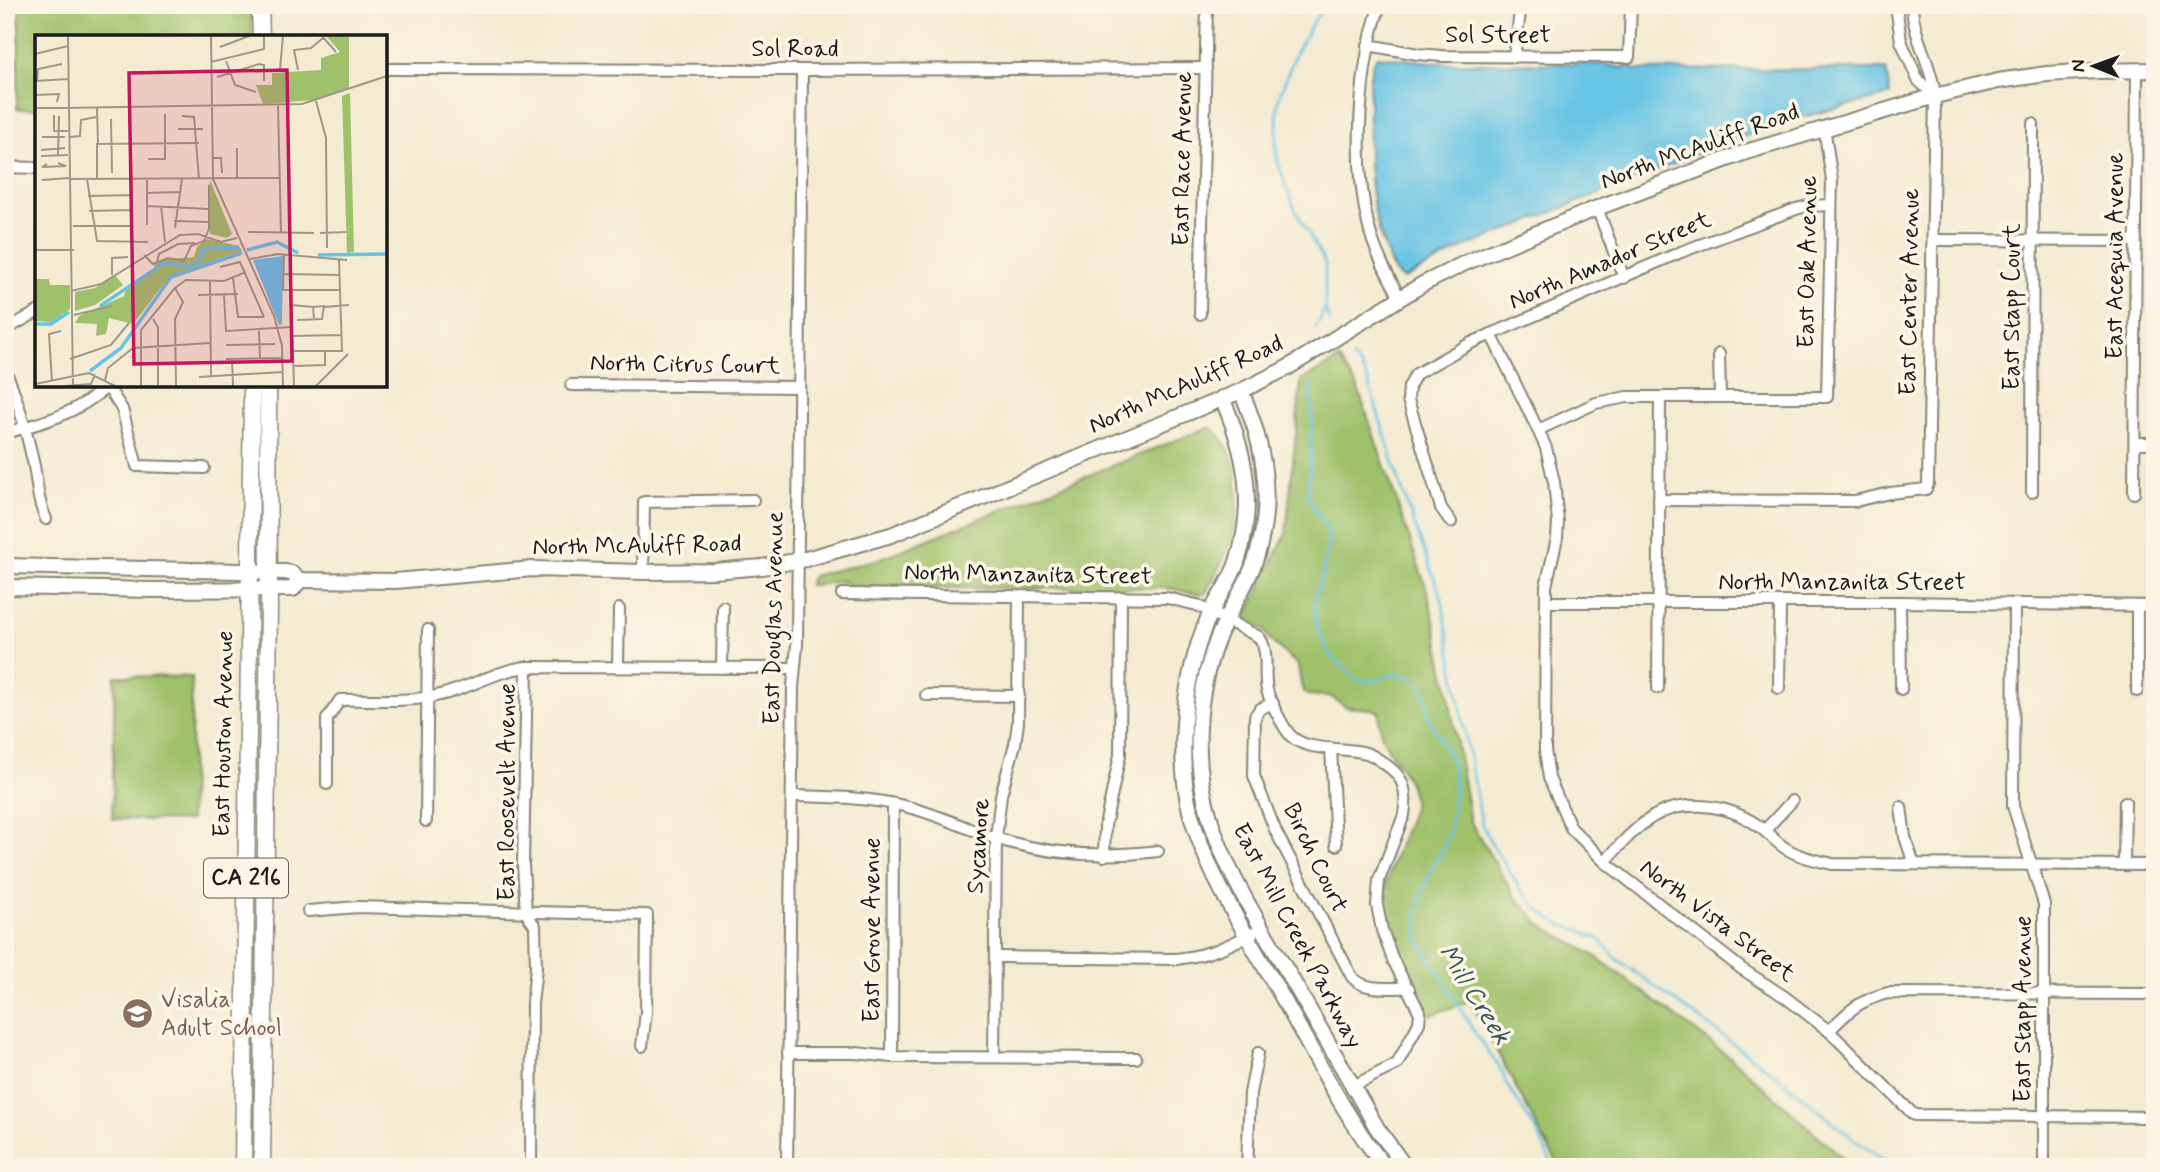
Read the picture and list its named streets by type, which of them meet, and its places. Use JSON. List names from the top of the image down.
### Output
{
  "streets": {
    "main road": ["East Houston Avenue", "CA 216"],
    "street": [
      "Sol Street",
      "Sol Road",
      "North McAuliff Road",
      "East Race Avenue",
      "East Acequia Avenue",
      "North Amador Street",
      "East Oak Avenue",
      "East Center Avenue",
      "East Stapp Court",
      "North Citrus Court",
      "North Manzanita Street",
      "East Douglas Avenue",
      "East Roosevelt Avenue",
      "Sycamore",
      "Birch Court",
      "North Vista Street",
      "East Grove Avenue",
      "East Mill Creek Parkway",
      "East Stapp Avenue"
    ]
  },
  "crossings": [
    ["Sol Road", "East Race Avenue"],
    ["Sol Road", "East Douglas Avenue"],
    ["North McAuliff Road", "East Acequia Avenue"],
    ["North McAuliff Road", "East Oak Avenue"],
    ["North McAuliff Road", "East Center Avenue"],
    ["North McAuliff Road", "East Douglas Avenue"],
    ["North McAuliff Road", "East Houston Avenue"],
    ["North McAuliff Road", "East Mill Creek Parkway"],
    ["North Amador Street", "East Oak Avenue"],
    ["North Amador Street", "North Vista Street"],
    ["North Citrus Court", "East Douglas Avenue"],
    ["North Manzanita Street", "Sycamore"],
    ["North Manzanita Street", "Birch Court"],
    ["North Manzanita Street", "North Vista Street"],
    ["North Manzanita Street", "East Mill Creek Parkway"],
    ["North Manzanita Street", "East Stapp Avenue"],
    ["North Vista Street", "East Stapp Avenue"]
  ],
  "water": ["Mill Creek"],
  "places": {
    "school or university": ["Visalia Adult School"]
  },
  "north": "left"
}
